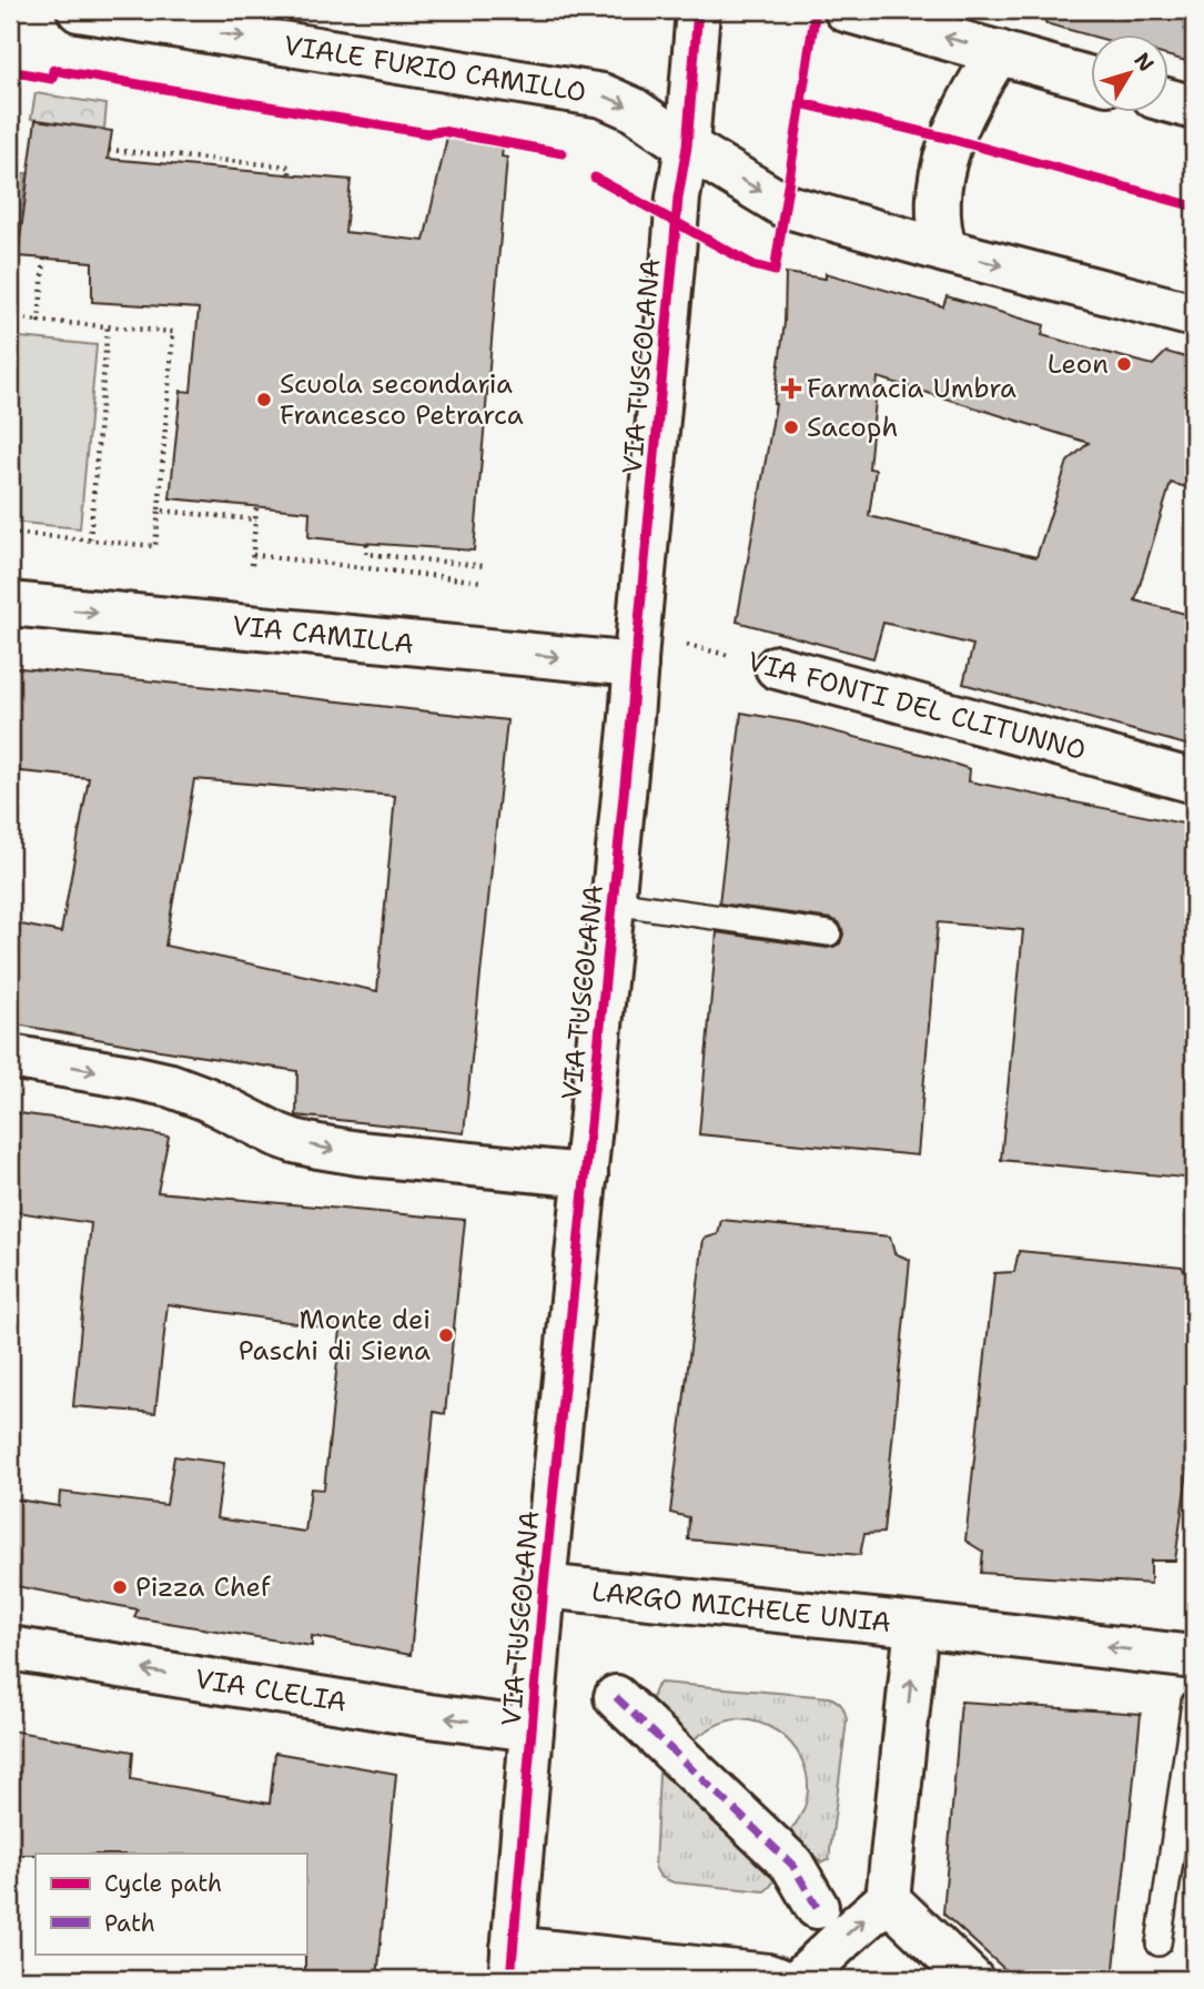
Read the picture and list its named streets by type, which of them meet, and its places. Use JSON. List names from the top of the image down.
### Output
{
  "streets": {
    "street": [
      "VIALE FURIO CAMILLO",
      "VIA TUSCOLANA",
      "VIA CAMILLA",
      "VIA FONTI DEL CLITUNNO",
      "LARGO MICHELE UNIA",
      "VIA CLELIA"
    ]
  },
  "crossings": [
    ["VIALE FURIO CAMILLO", "VIA TUSCOLANA"],
    ["VIA TUSCOLANA", "VIA CAMILLA"],
    ["VIA TUSCOLANA", "VIA FONTI DEL CLITUNNO"],
    ["VIA TUSCOLANA", "LARGO MICHELE UNIA"],
    ["VIA TUSCOLANA", "VIA CLELIA"],
    ["VIA CAMILLA", "VIA FONTI DEL CLITUNNO"]
  ],
  "one_way": [
    "VIALE FURIO CAMILLO",
    "VIA CAMILLA",
    "LARGO MICHELE UNIA",
    "VIA CLELIA"
  ],
  "places": {
    "other": [
      "Leon",
      "Scuola secondaria Francesco Petrarca",
      "Sacoph",
      "Monte dei Paschi di Siena",
      "Pizza Chef"
    ],
    "health": ["Farmacia Umbra"]
  },
  "legend": ["Cycle path", "Path"],
  "north": "top right"
}
